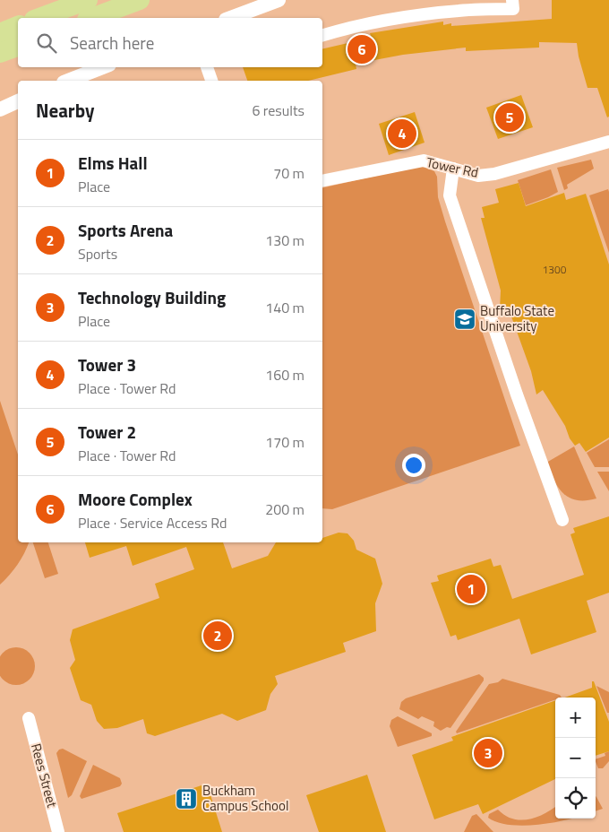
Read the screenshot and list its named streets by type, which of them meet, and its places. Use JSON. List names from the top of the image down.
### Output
{
  "streets": {
    "street": ["Tower Rd", "Rees Street"]
  },
  "places": {
    "school or university": ["Buffalo State University"],
    "building": ["Buckham Campus School"]
  },
  "house_numbers": ["1300"],
  "page": {
    "search": "Search here",
    "pins": [
      "6",
      "5",
      "4",
      "1",
      "2",
      "3"
    ],
    "heading": ["Nearby", "6 results"],
    "list": [
      {
        "mark": "1",
        "name": "Elms Hall",
        "note": "Place",
        "value": "70 m"
      },
      {
        "mark": "2",
        "name": "Sports Arena",
        "note": "Sports",
        "value": "130 m"
      },
      {
        "mark": "3",
        "name": "Technology Building",
        "note": "Place",
        "value": "140 m"
      },
      {
        "mark": "4",
        "name": "Tower 3",
        "note": "Place · Tower Rd",
        "value": "160 m"
      },
      {
        "mark": "5",
        "name": "Tower 2",
        "note": "Place · Tower Rd",
        "value": "170 m"
      },
      {
        "mark": "6",
        "name": "Moore Complex",
        "note": "Place · Service Access Rd",
        "value": "200 m"
      }
    ],
    "map_buttons": ["+", "−"]
  }
}
